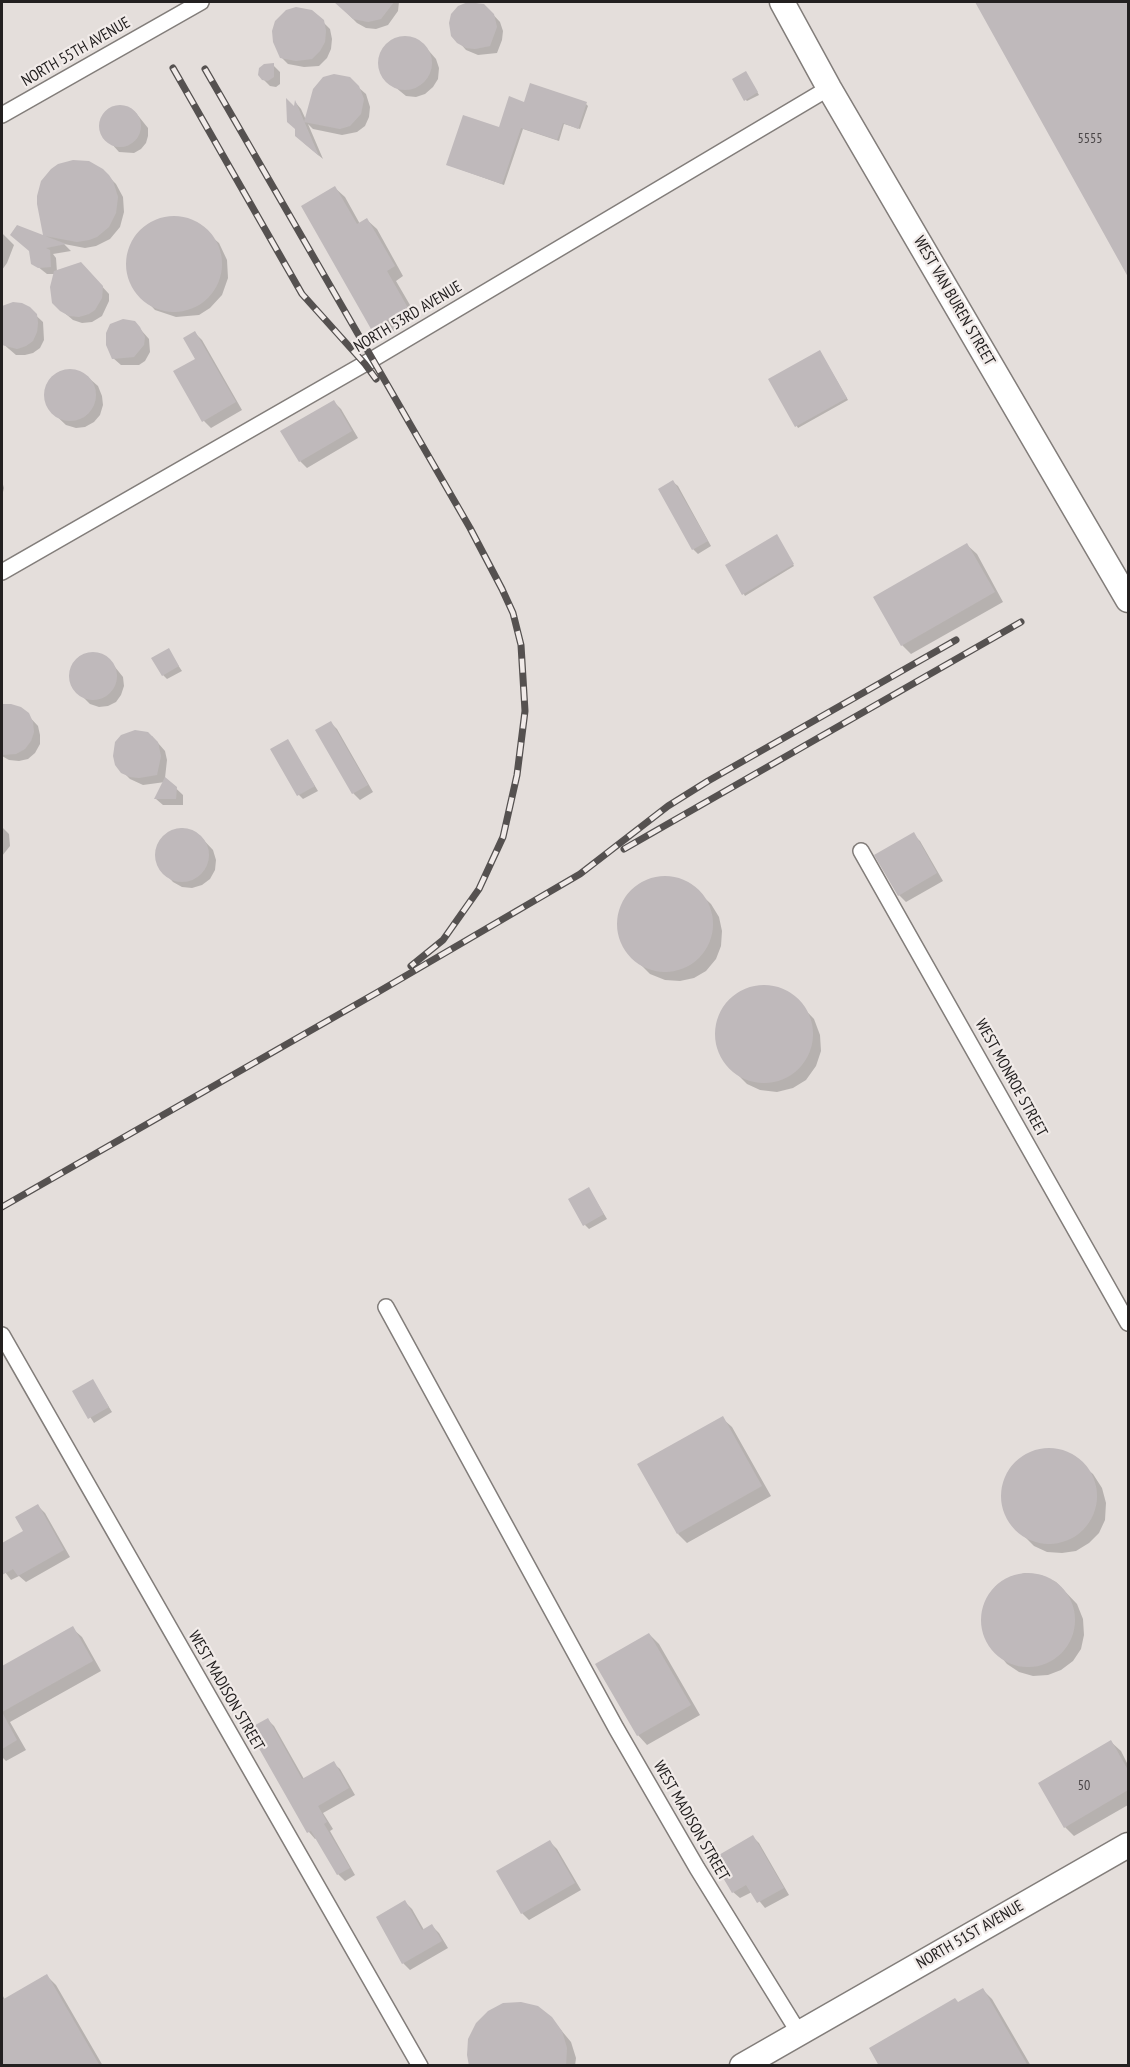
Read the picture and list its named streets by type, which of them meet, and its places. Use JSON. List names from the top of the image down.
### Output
{
  "streets": {
    "main road": ["WEST VAN BUREN STREET", "NORTH 51ST AVENUE"],
    "street": [
      "NORTH 55TH AVENUE",
      "NORTH 53RD AVENUE",
      "WEST MONROE STREET",
      "WEST MADISON STREET"
    ]
  },
  "crossings": [
    ["WEST VAN BUREN STREET", "NORTH 53RD AVENUE"],
    ["WEST MADISON STREET", "NORTH 51ST AVENUE"]
  ],
  "house_numbers": ["5555", "50"]
}
